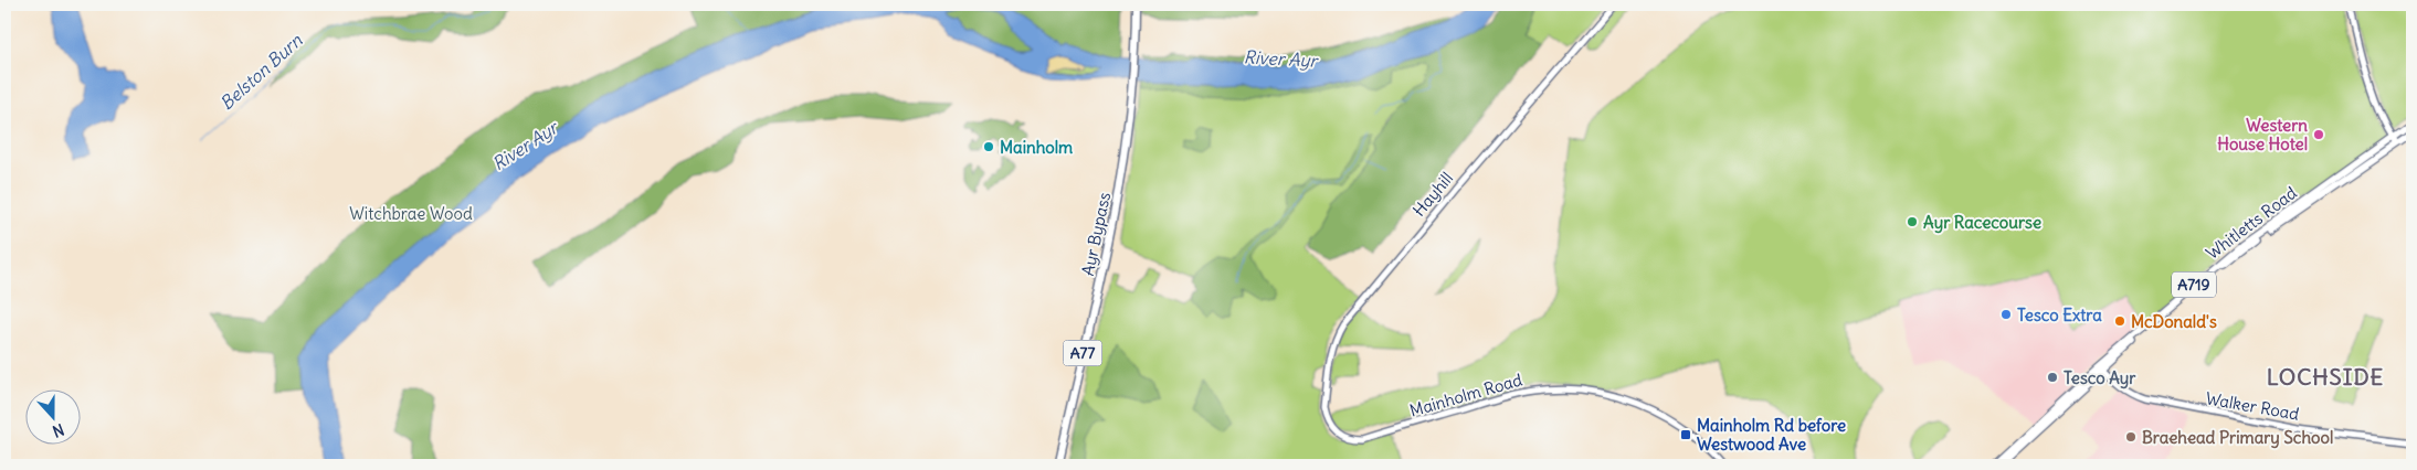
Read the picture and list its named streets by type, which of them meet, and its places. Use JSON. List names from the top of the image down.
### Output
{
  "streets": {
    "highway": ["Ayr Bypass", "A77"],
    "main road": ["Whitletts Road", "A719"],
    "street": ["Hayhill", "Mainholm Road", "Walker Road"]
  },
  "crossings": [
    ["Hayhill", "Mainholm Road"],
    ["Whitletts Road", "Walker Road"]
  ],
  "districts": ["LOCHSIDE"],
  "water": ["River Ayr", "Belston Burn"],
  "parks": ["Witchbrae Wood"],
  "places": {
    "other": [
      "Western House Hotel",
      "Mainholm",
      "Ayr Racecourse",
      "Tesco Extra",
      "McDonald's",
      "Tesco Ayr",
      "Braehead Primary School"
    ],
    "transit": ["Mainholm Rd before Westwood Ave"]
  },
  "north": "bottom"
}
